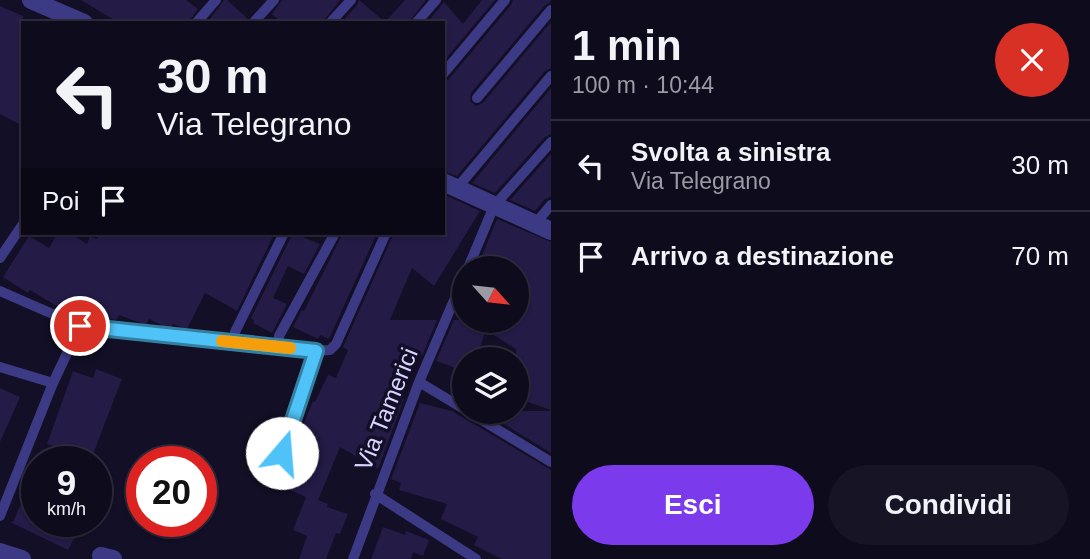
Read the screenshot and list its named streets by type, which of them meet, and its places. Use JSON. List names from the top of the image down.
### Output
{
  "streets": {
    "lane": ["Via Tamerici"]
  },
  "north": "bottom right",
  "page": {
    "heading": ["1 min", "100 m · 10:44"],
    "turn": ["30 m", "Via Telegrano"],
    "list": [
      {
        "name": "Svolta a sinistra",
        "note": "Via Telegrano",
        "value": "30 m"
      },
      {
        "name": "Arrivo a destinazione",
        "value": "70 m"
      }
    ],
    "then": "Poi",
    "speed": "9 km/h",
    "limit": "20",
    "buttons": ["Esci", "Condividi"]
  }
}
